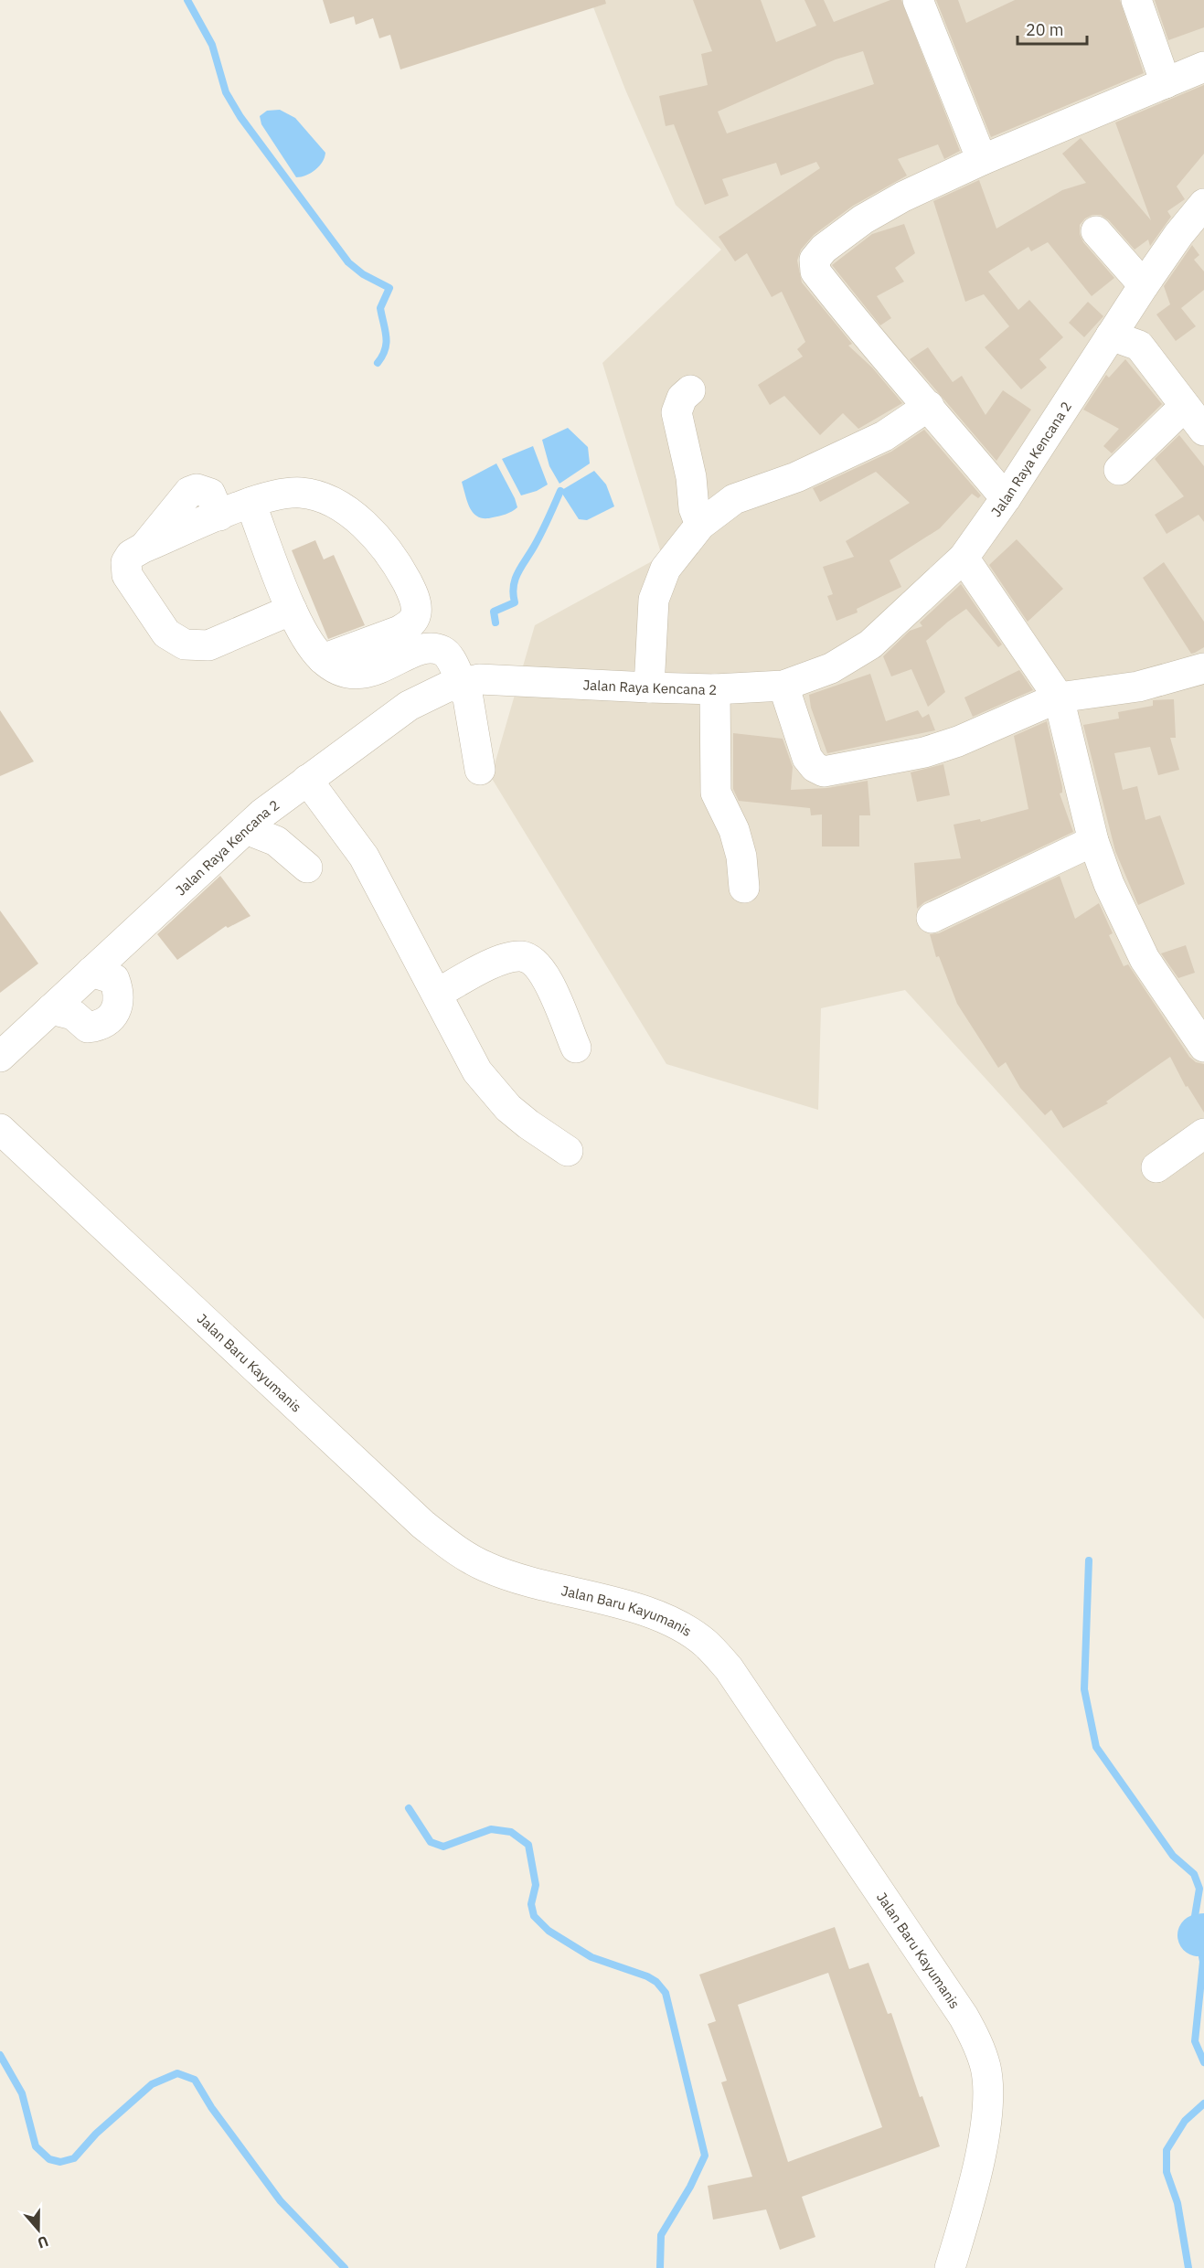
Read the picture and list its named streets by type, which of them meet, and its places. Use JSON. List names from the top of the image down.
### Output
{
  "streets": {
    "street": ["Jalan Raya Kencana 2", "Jalan Baru Kayumanis"]
  },
  "scale_bar": "20 m",
  "north": "bottom"
}
